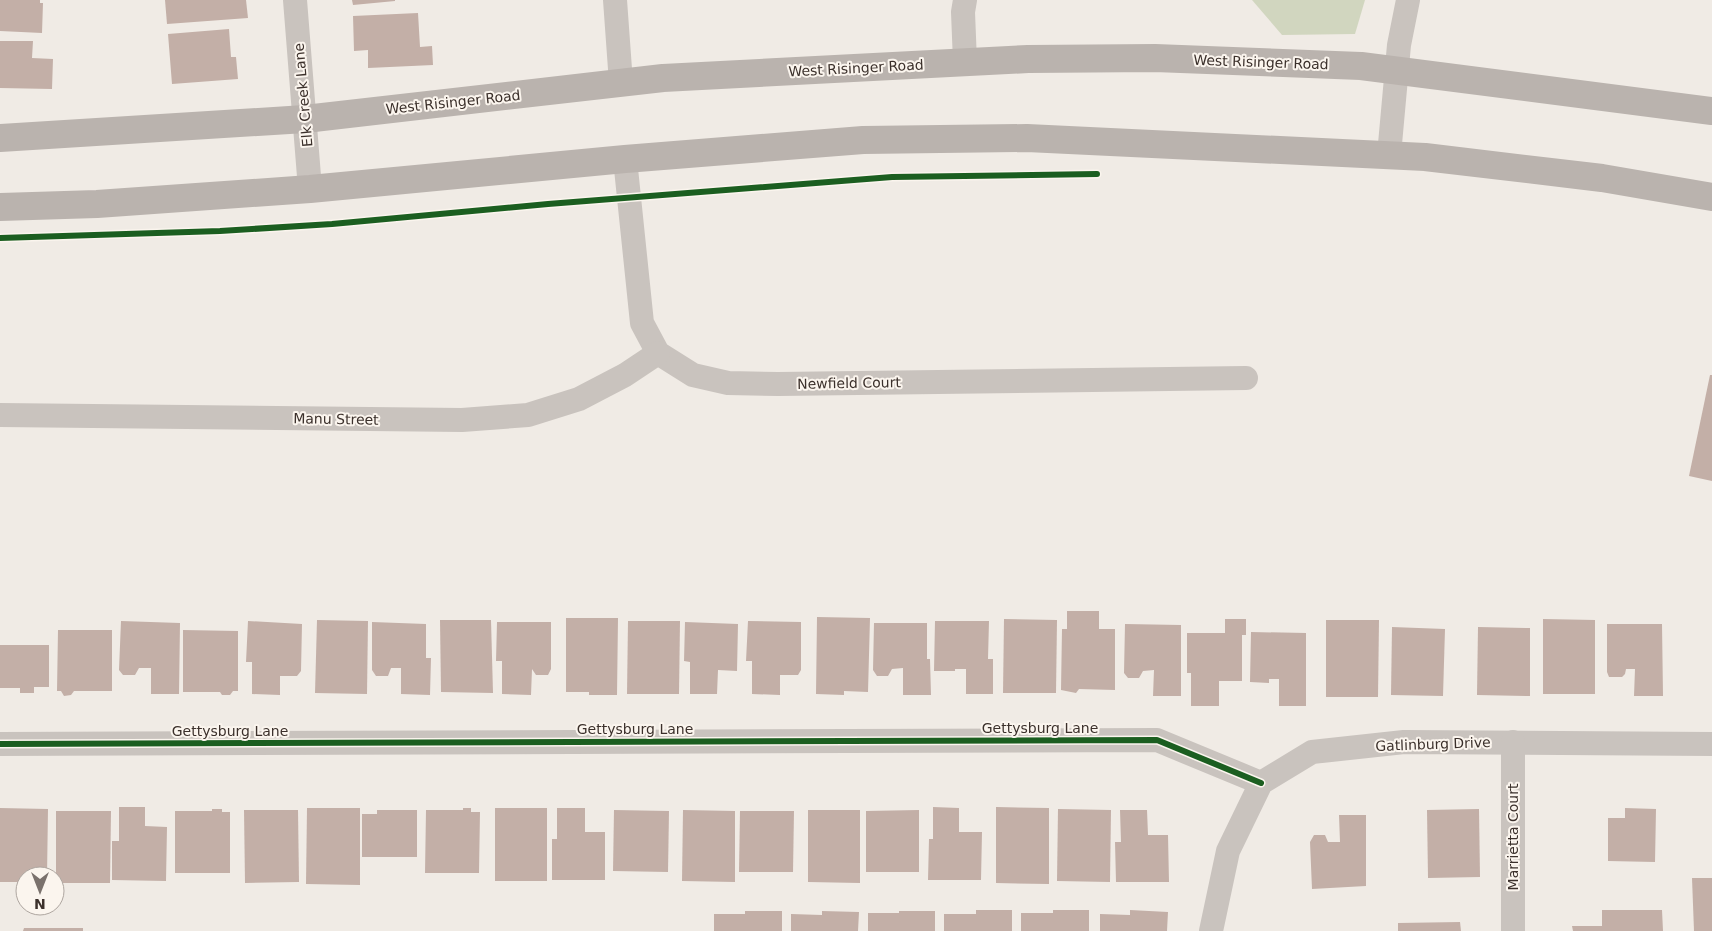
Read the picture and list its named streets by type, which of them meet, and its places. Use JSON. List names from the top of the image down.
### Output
{
  "streets": {
    "main road": ["West Risinger Road"],
    "street": [
      "Elk Creek Lane",
      "Newfield Court",
      "Manu Street",
      "Gettysburg Lane",
      "Gatlinburg Drive",
      "Marrietta Court"
    ]
  },
  "crossings": [
    ["West Risinger Road", "Elk Creek Lane"],
    ["Newfield Court", "Manu Street"],
    ["Gettysburg Lane", "Gatlinburg Drive"],
    ["Gatlinburg Drive", "Marrietta Court"]
  ],
  "north": "bottom"
}
